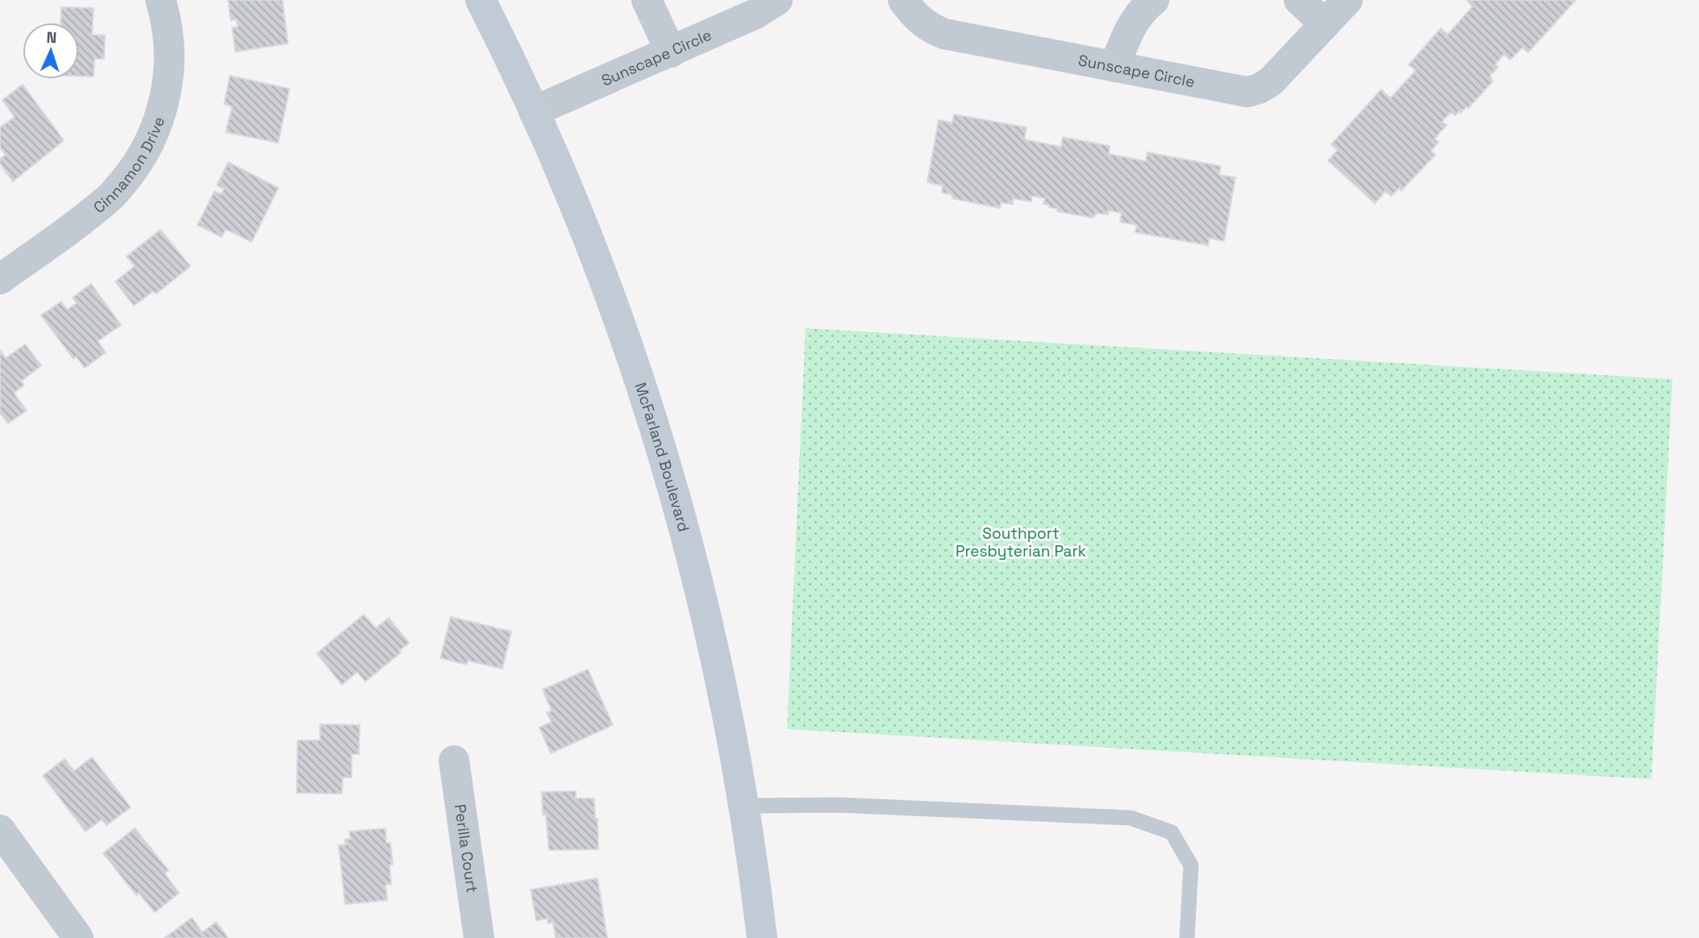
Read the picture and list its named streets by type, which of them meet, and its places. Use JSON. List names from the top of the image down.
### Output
{
  "streets": {
    "street": [
      "Sunscape Circle",
      "Cinnamon Drive",
      "McFarland Boulevard",
      "Perilla Court"
    ]
  },
  "crossings": [
    ["Sunscape Circle", "McFarland Boulevard"]
  ],
  "parks": ["Southport Presbyterian Park"],
  "north": "top"
}
